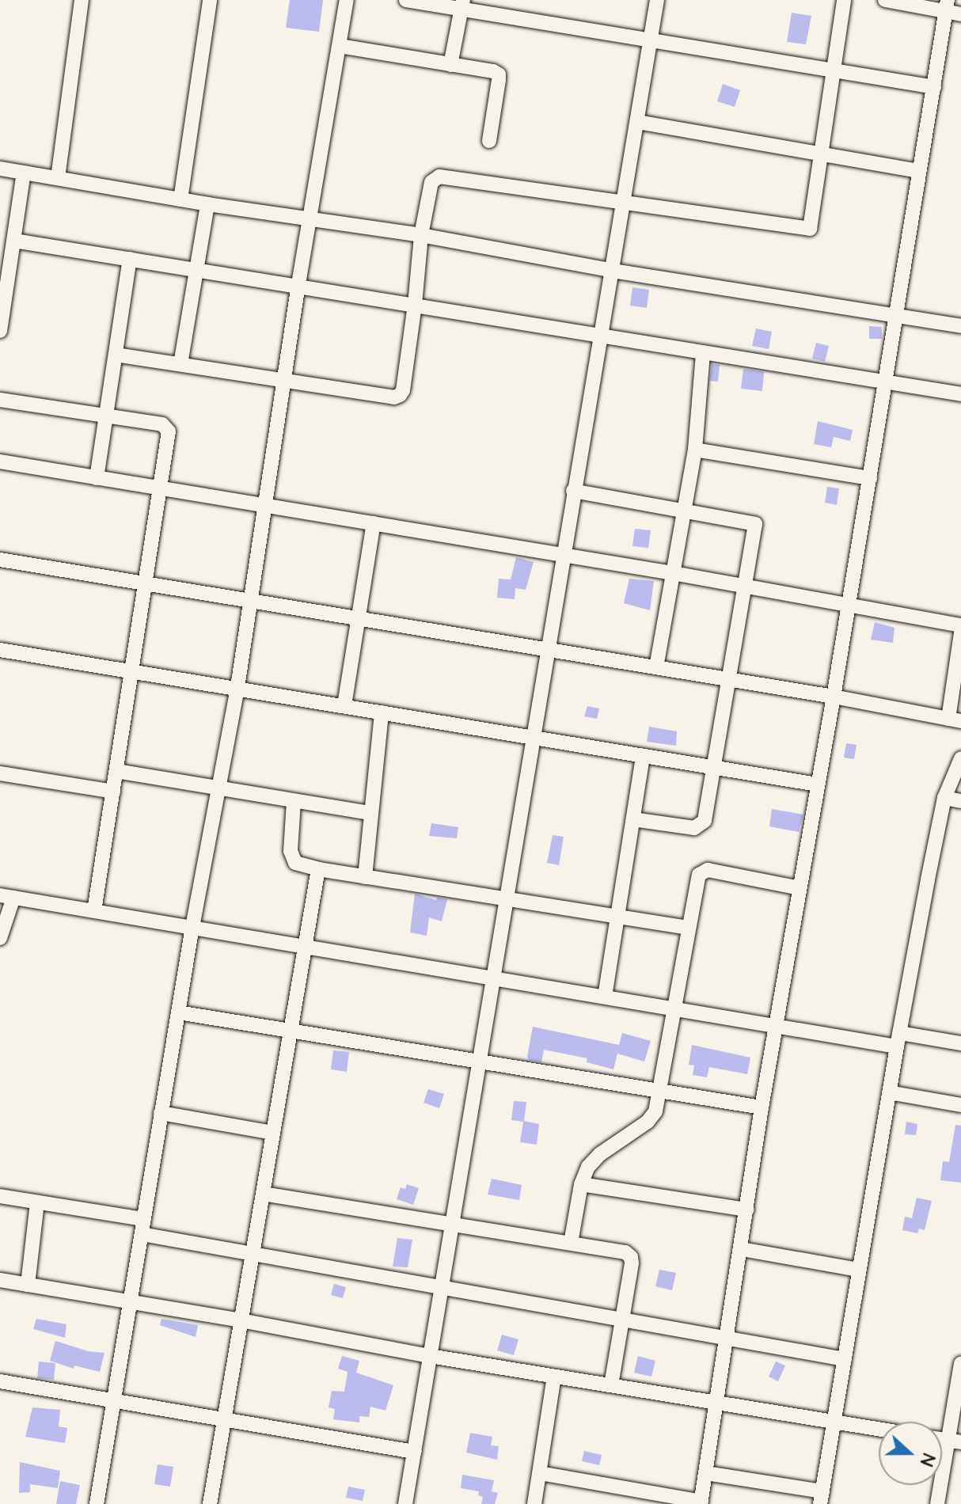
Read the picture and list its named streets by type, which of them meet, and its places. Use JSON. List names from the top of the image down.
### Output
{
  "north": "right"
}
